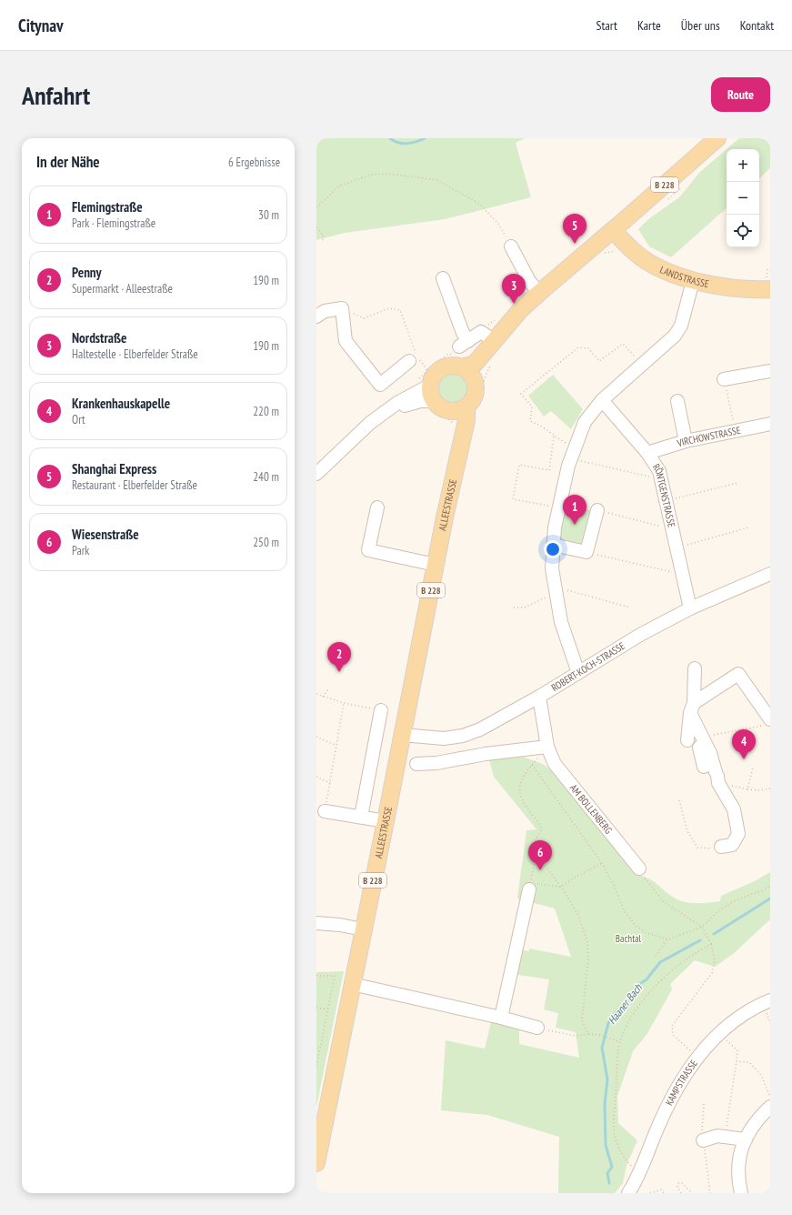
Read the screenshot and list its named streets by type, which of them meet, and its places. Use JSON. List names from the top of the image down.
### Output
{
  "streets": {
    "main road": ["B 228", "LANDSTRASSE", "ALLEESTRASSE"],
    "street": [
      "VIRCHOWSTRASSE",
      "RÖNTGENSTRASSE",
      "ROBERT-KOCH-STRASSE",
      "AM BOLLENBERG",
      "KAMPSTRASSE"
    ]
  },
  "crossings": [
    ["B 228", "LANDSTRASSE"],
    ["B 228", "ALLEESTRASSE"],
    ["VIRCHOWSTRASSE", "RÖNTGENSTRASSE"],
    ["RÖNTGENSTRASSE", "ROBERT-KOCH-STRASSE"],
    ["ALLEESTRASSE", "ROBERT-KOCH-STRASSE"],
    ["ROBERT-KOCH-STRASSE", "AM BOLLENBERG"]
  ],
  "water": ["Haaner Bach"],
  "parks": ["Bachtal"],
  "page": {
    "header": "Citynav",
    "nav": [
      "Start",
      "Karte",
      "Über uns",
      "Kontakt"
    ],
    "buttons": "Route",
    "title": "Anfahrt",
    "heading": ["In der Nähe", "6 Ergebnisse"],
    "map_buttons": ["+", "−"],
    "list": [
      {
        "mark": "1",
        "name": "Flemingstraße",
        "note": "Park · Flemingstraße",
        "value": "30 m"
      },
      {
        "mark": "2",
        "name": "Penny",
        "note": "Supermarkt · Alleestraße",
        "value": "190 m"
      },
      {
        "mark": "3",
        "name": "Nordstraße",
        "note": "Haltestelle · Elberfelder Straße",
        "value": "190 m"
      },
      {
        "mark": "4",
        "name": "Krankenhauskapelle",
        "note": "Ort",
        "value": "220 m"
      },
      {
        "mark": "5",
        "name": "Shanghai Express",
        "note": "Restaurant · Elberfelder Straße",
        "value": "240 m"
      },
      {
        "mark": "6",
        "name": "Wiesenstraße",
        "note": "Park",
        "value": "250 m"
      }
    ],
    "pins": [
      "5",
      "3",
      "1",
      "2",
      "4",
      "6"
    ]
  }
}
